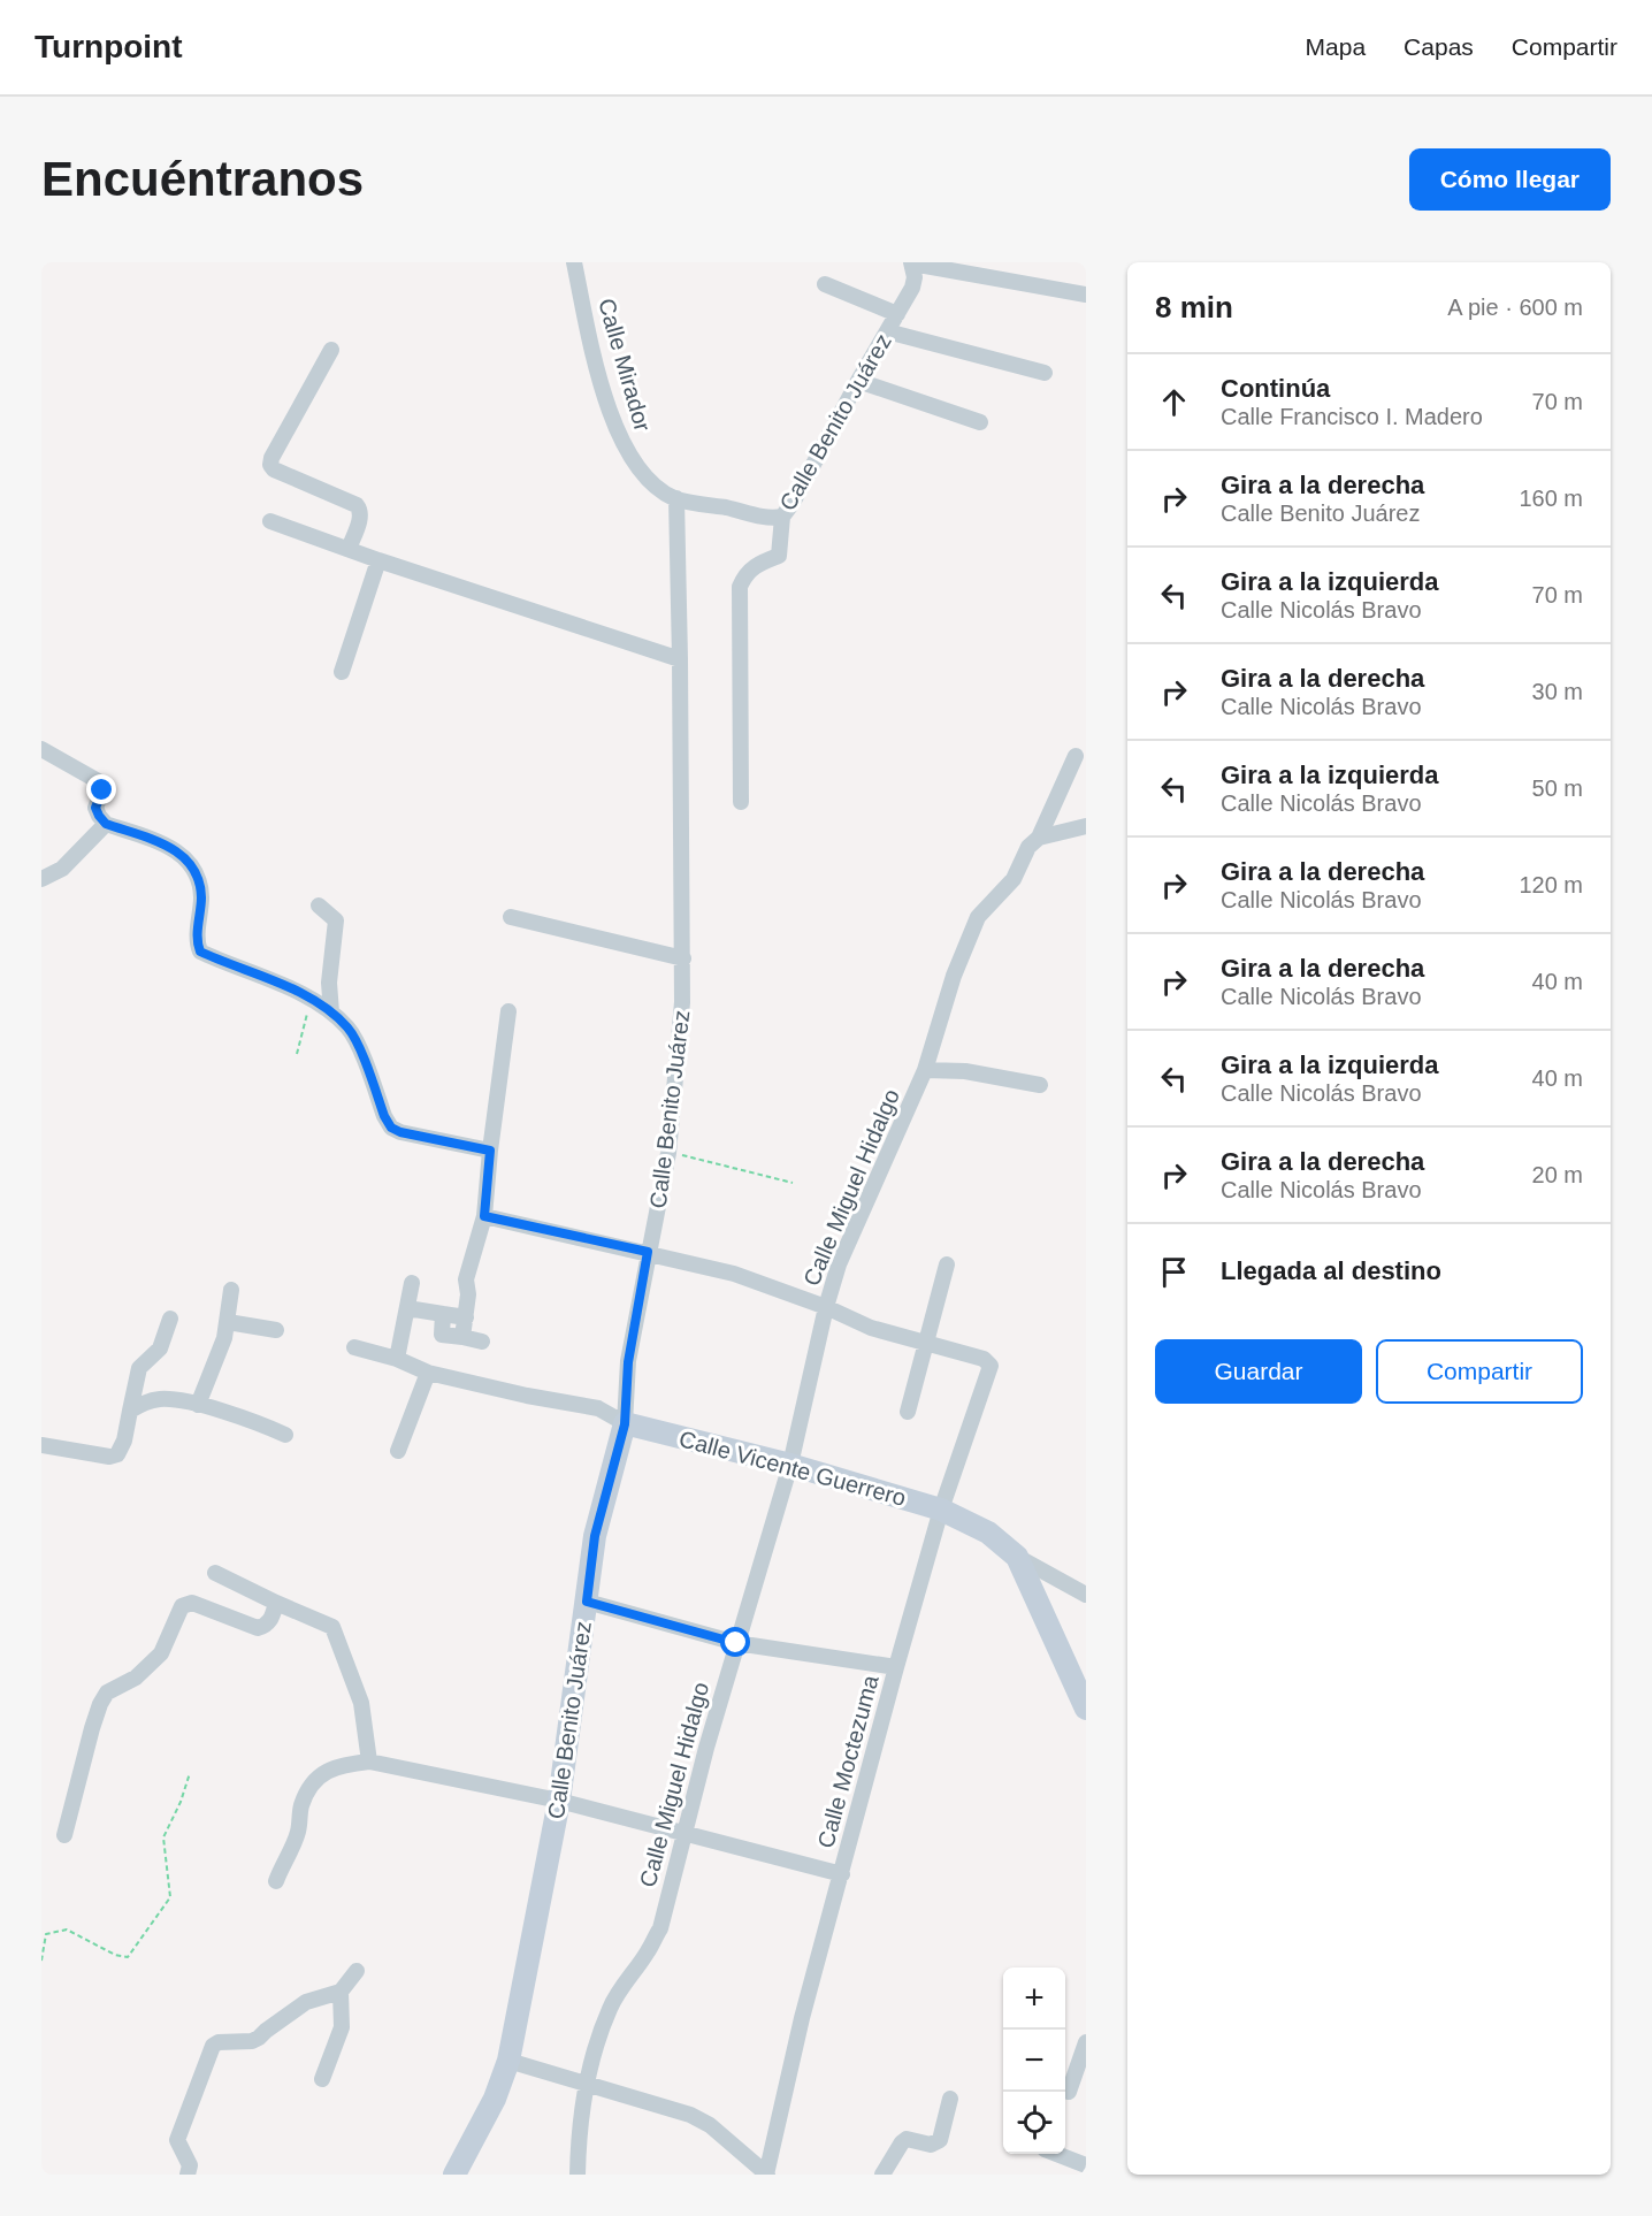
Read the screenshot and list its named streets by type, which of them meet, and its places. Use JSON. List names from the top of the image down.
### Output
{
  "streets": {
    "street": [
      "Calle Mirador",
      "Calle Benito Juárez",
      "Calle Miguel Hidalgo",
      "Calle Vicente Guerrero",
      "Calle Moctezuma"
    ]
  },
  "crossings": [
    ["Calle Mirador", "Calle Benito Juárez"],
    ["Calle Benito Juárez", "Calle Vicente Guerrero"],
    ["Calle Miguel Hidalgo", "Calle Vicente Guerrero"],
    ["Calle Vicente Guerrero", "Calle Moctezuma"]
  ],
  "page": {
    "header": "Turnpoint",
    "nav": ["Mapa", "Capas", "Compartir"],
    "buttons": [
      "Cómo llegar",
      ["Guardar", "Compartir"]
    ],
    "title": "Encuéntranos",
    "heading": ["8 min", "A pie · 600 m"],
    "list": [
      ["Continúa", "Calle Francisco I. Madero", "70 m"],
      ["Gira a la derecha", "Calle Benito Juárez", "160 m"],
      ["Gira a la izquierda", "Calle Nicolás Bravo", "70 m"],
      ["Gira a la derecha", "Calle Nicolás Bravo", "30 m"],
      ["Gira a la izquierda", "Calle Nicolás Bravo", "50 m"],
      ["Gira a la derecha", "Calle Nicolás Bravo", "120 m"],
      ["Gira a la derecha", "Calle Nicolás Bravo", "40 m"],
      ["Gira a la izquierda", "Calle Nicolás Bravo", "40 m"],
      ["Gira a la derecha", "Calle Nicolás Bravo", "20 m"],
      "Llegada al destino"
    ],
    "map_buttons": ["+", "−"]
  }
}
